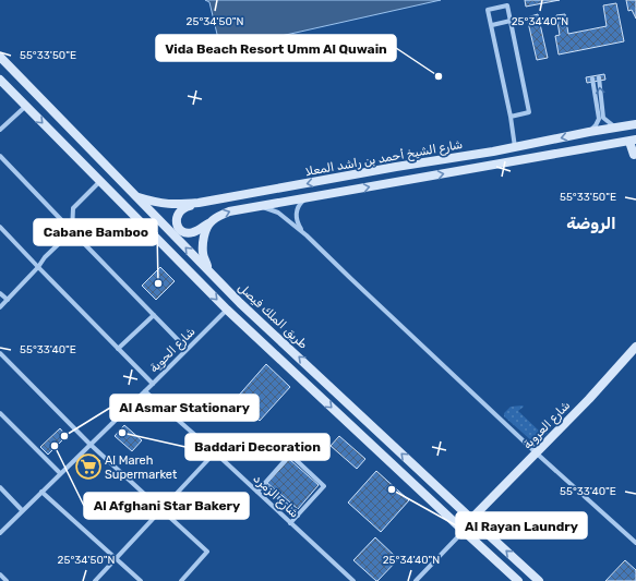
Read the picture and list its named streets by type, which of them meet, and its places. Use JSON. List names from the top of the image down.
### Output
{
  "streets": {
    "main road": ["شارع الشيخ أحمد بن راشد المعلا", "طريق الملك فيصل", "شارع العروبة"],
    "street": ["شارع الحوية", "شارع الزمرد"]
  },
  "crossings": [
    ["شارع الشيخ أحمد بن راشد المعلا", "طريق الملك فيصل"],
    ["طريق الملك فيصل", "شارع العروبة"],
    ["شارع الحوية", "شارع الزمرد"]
  ],
  "districts": ["الروضة"],
  "places": {
    "other": [
      "Vida Beach Resort Umm Al Quwain",
      "Cabane Bamboo",
      "Baddari Decoration",
      "Al Asmar Stationary",
      "Al Afghani Star Bakery",
      "Al Rayan Laundry"
    ],
    "supermarket": ["Al Mareh Supermarket"]
  },
  "coordinates": [
    "25°34'50\"N",
    "25°34'40\"N",
    "55°33'50\"E",
    "55°33'40\"E"
  ]
}
